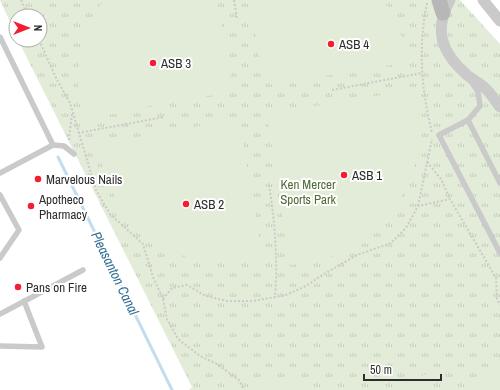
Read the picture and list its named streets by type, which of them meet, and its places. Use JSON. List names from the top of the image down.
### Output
{
  "water": ["Pleasanton Canal"],
  "parks": ["Ken Mercer Sports Park"],
  "places": [
    "ASB 4",
    "ASB 3",
    "ASB 1",
    "Marvelous Nails",
    "ASB 2",
    "Apotheco Pharmacy",
    "Pans on Fire"
  ],
  "scale_bar": "50 m",
  "north": "right"
}
